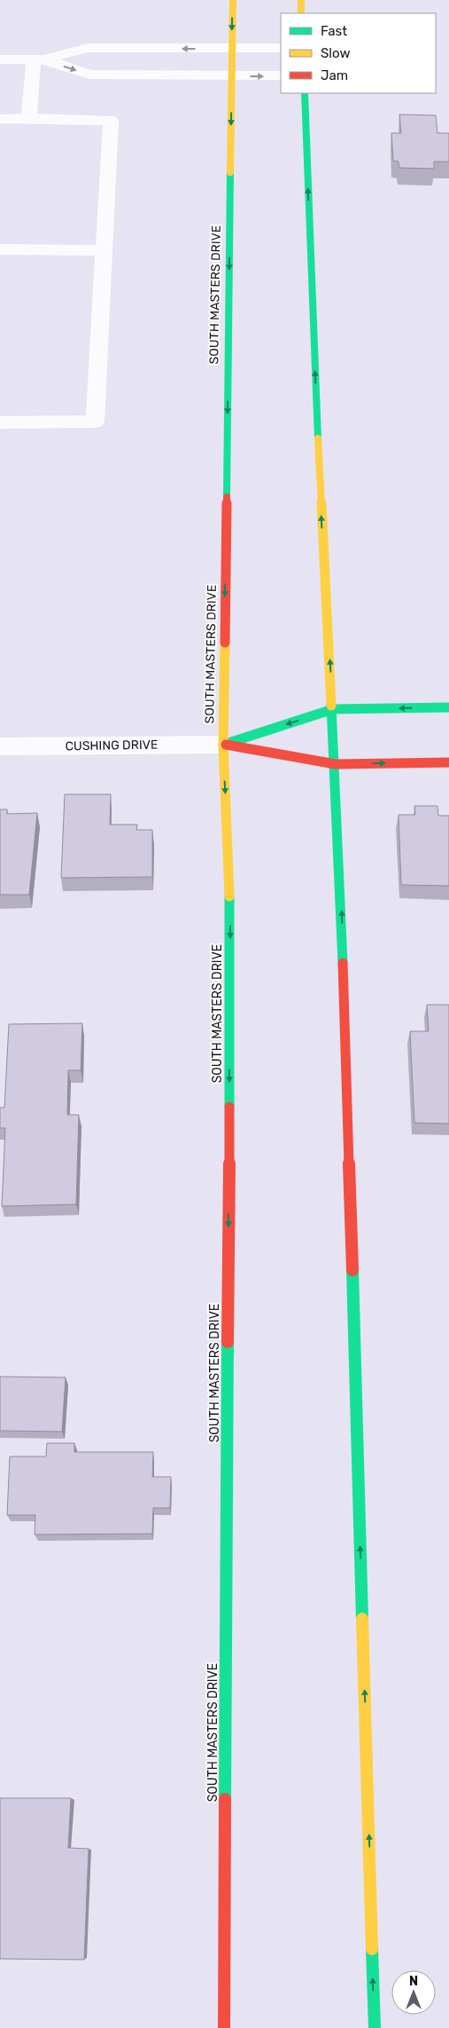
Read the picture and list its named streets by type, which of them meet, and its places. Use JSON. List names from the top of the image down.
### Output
{
  "streets": {
    "main road": ["SOUTH MASTERS DRIVE"],
    "street": ["CUSHING DRIVE"]
  },
  "crossings": [
    ["SOUTH MASTERS DRIVE", "CUSHING DRIVE"]
  ],
  "one_way": ["SOUTH MASTERS DRIVE"],
  "legend": ["Fast", "Slow", "Jam"],
  "north": "top"
}
